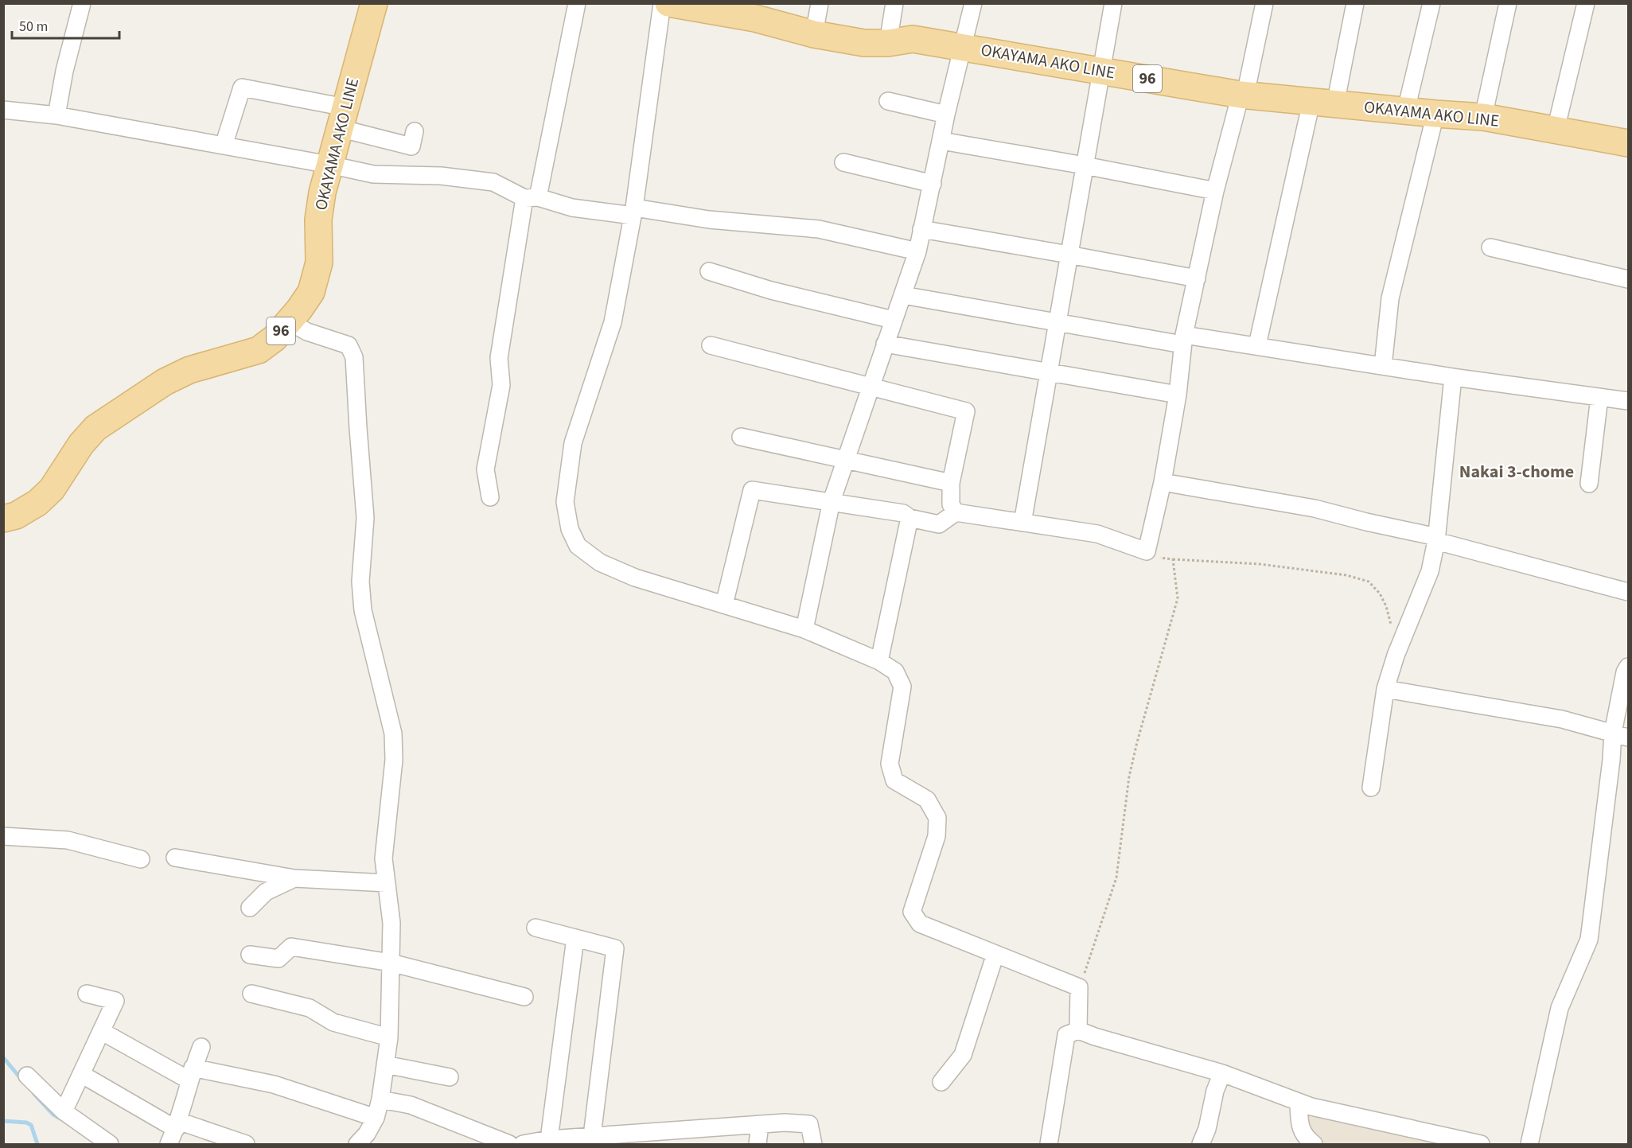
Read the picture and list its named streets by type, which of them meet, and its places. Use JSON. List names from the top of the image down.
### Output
{
  "streets": {
    "main road": ["OKAYAMA AKO LINE", "96"]
  },
  "districts": ["Nakai 3-chome"],
  "scale_bar": "50 m"
}
